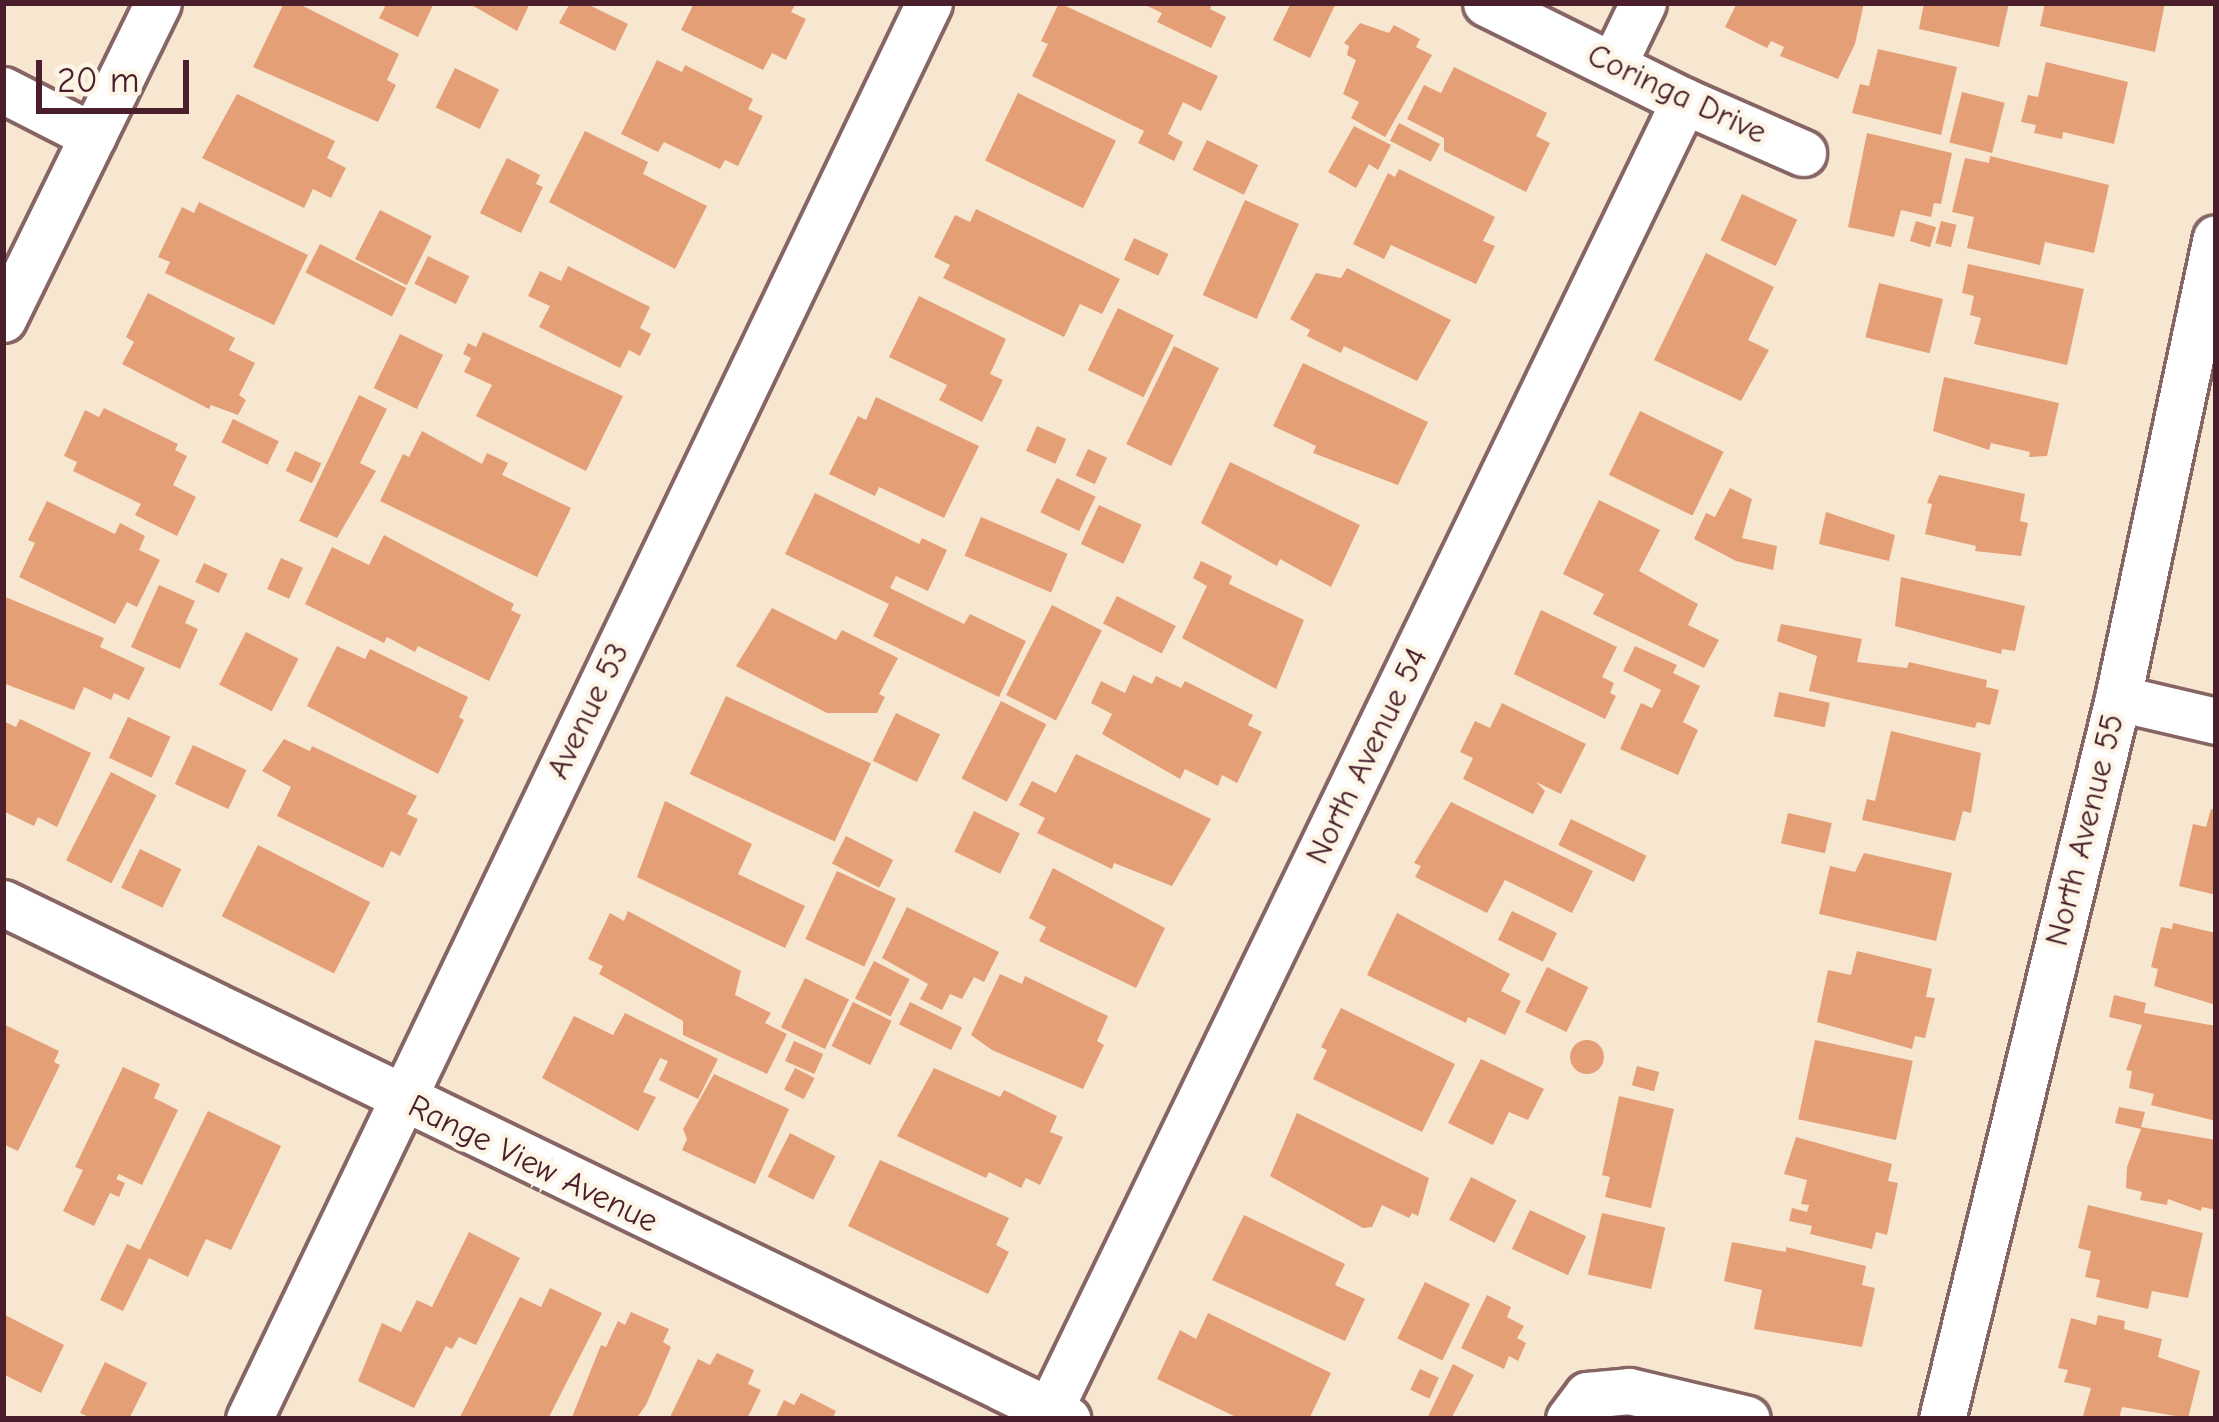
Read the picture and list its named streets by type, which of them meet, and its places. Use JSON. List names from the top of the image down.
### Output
{
  "streets": {
    "street": [
      "Coringa Drive",
      "Avenue 53",
      "North Avenue 54",
      "North Avenue 55",
      "Range View Avenue"
    ]
  },
  "crossings": [
    ["Coringa Drive", "North Avenue 54"],
    ["Avenue 53", "Range View Avenue"],
    ["North Avenue 54", "Range View Avenue"]
  ],
  "scale_bar": "20 m"
}
